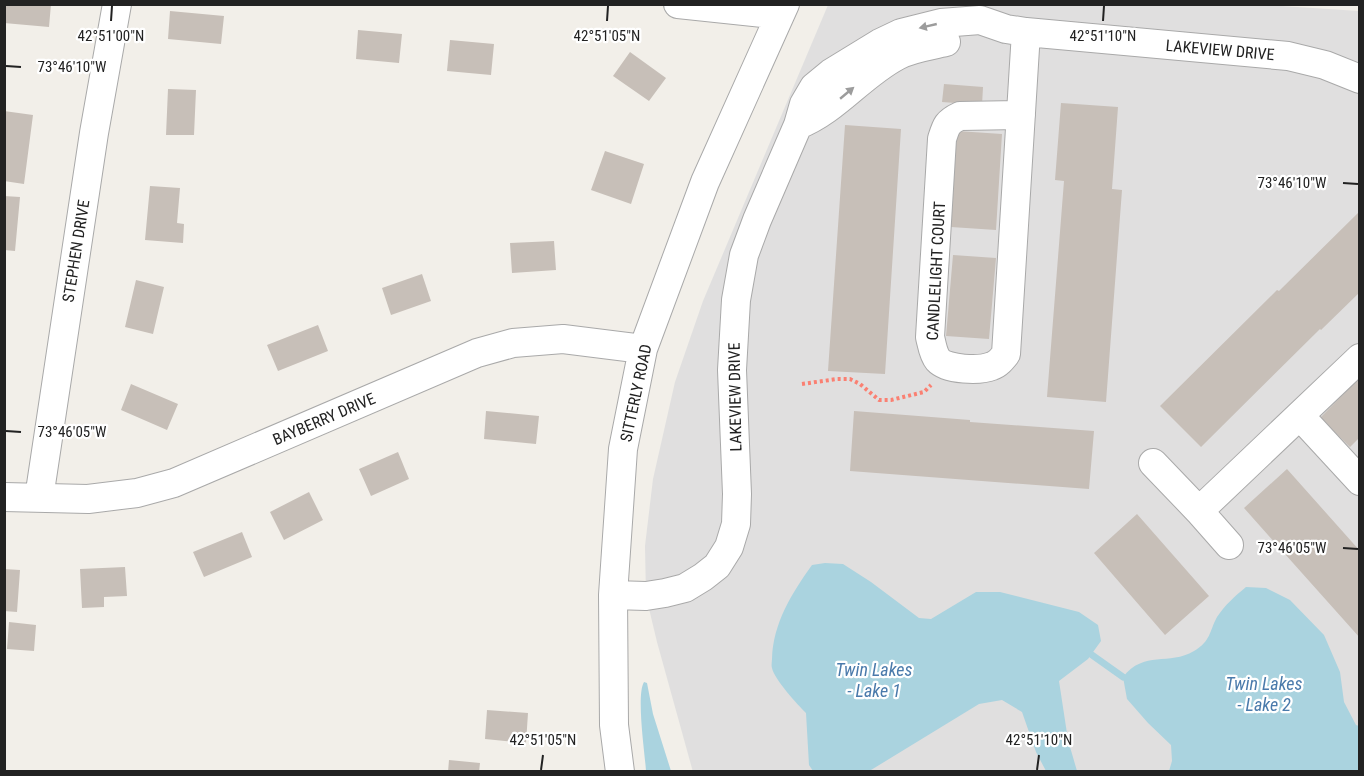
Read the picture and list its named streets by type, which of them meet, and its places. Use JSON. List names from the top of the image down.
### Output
{
  "streets": {
    "street": [
      "LAKEVIEW DRIVE",
      "STEPHEN DRIVE",
      "CANDLELIGHT COURT",
      "SITTERLY ROAD",
      "BAYBERRY DRIVE"
    ]
  },
  "crossings": [
    ["LAKEVIEW DRIVE", "CANDLELIGHT COURT"],
    ["LAKEVIEW DRIVE", "SITTERLY ROAD"],
    ["STEPHEN DRIVE", "BAYBERRY DRIVE"],
    ["SITTERLY ROAD", "BAYBERRY DRIVE"]
  ],
  "water": ["Twin Lakes - Lake 1", "Twin Lakes - Lake 2"],
  "coordinates": [
    "42°51'00\"N",
    "42°51'05\"N",
    "42°51'10\"N",
    "73°46'10\"W",
    "73°46'05\"W"
  ]
}
